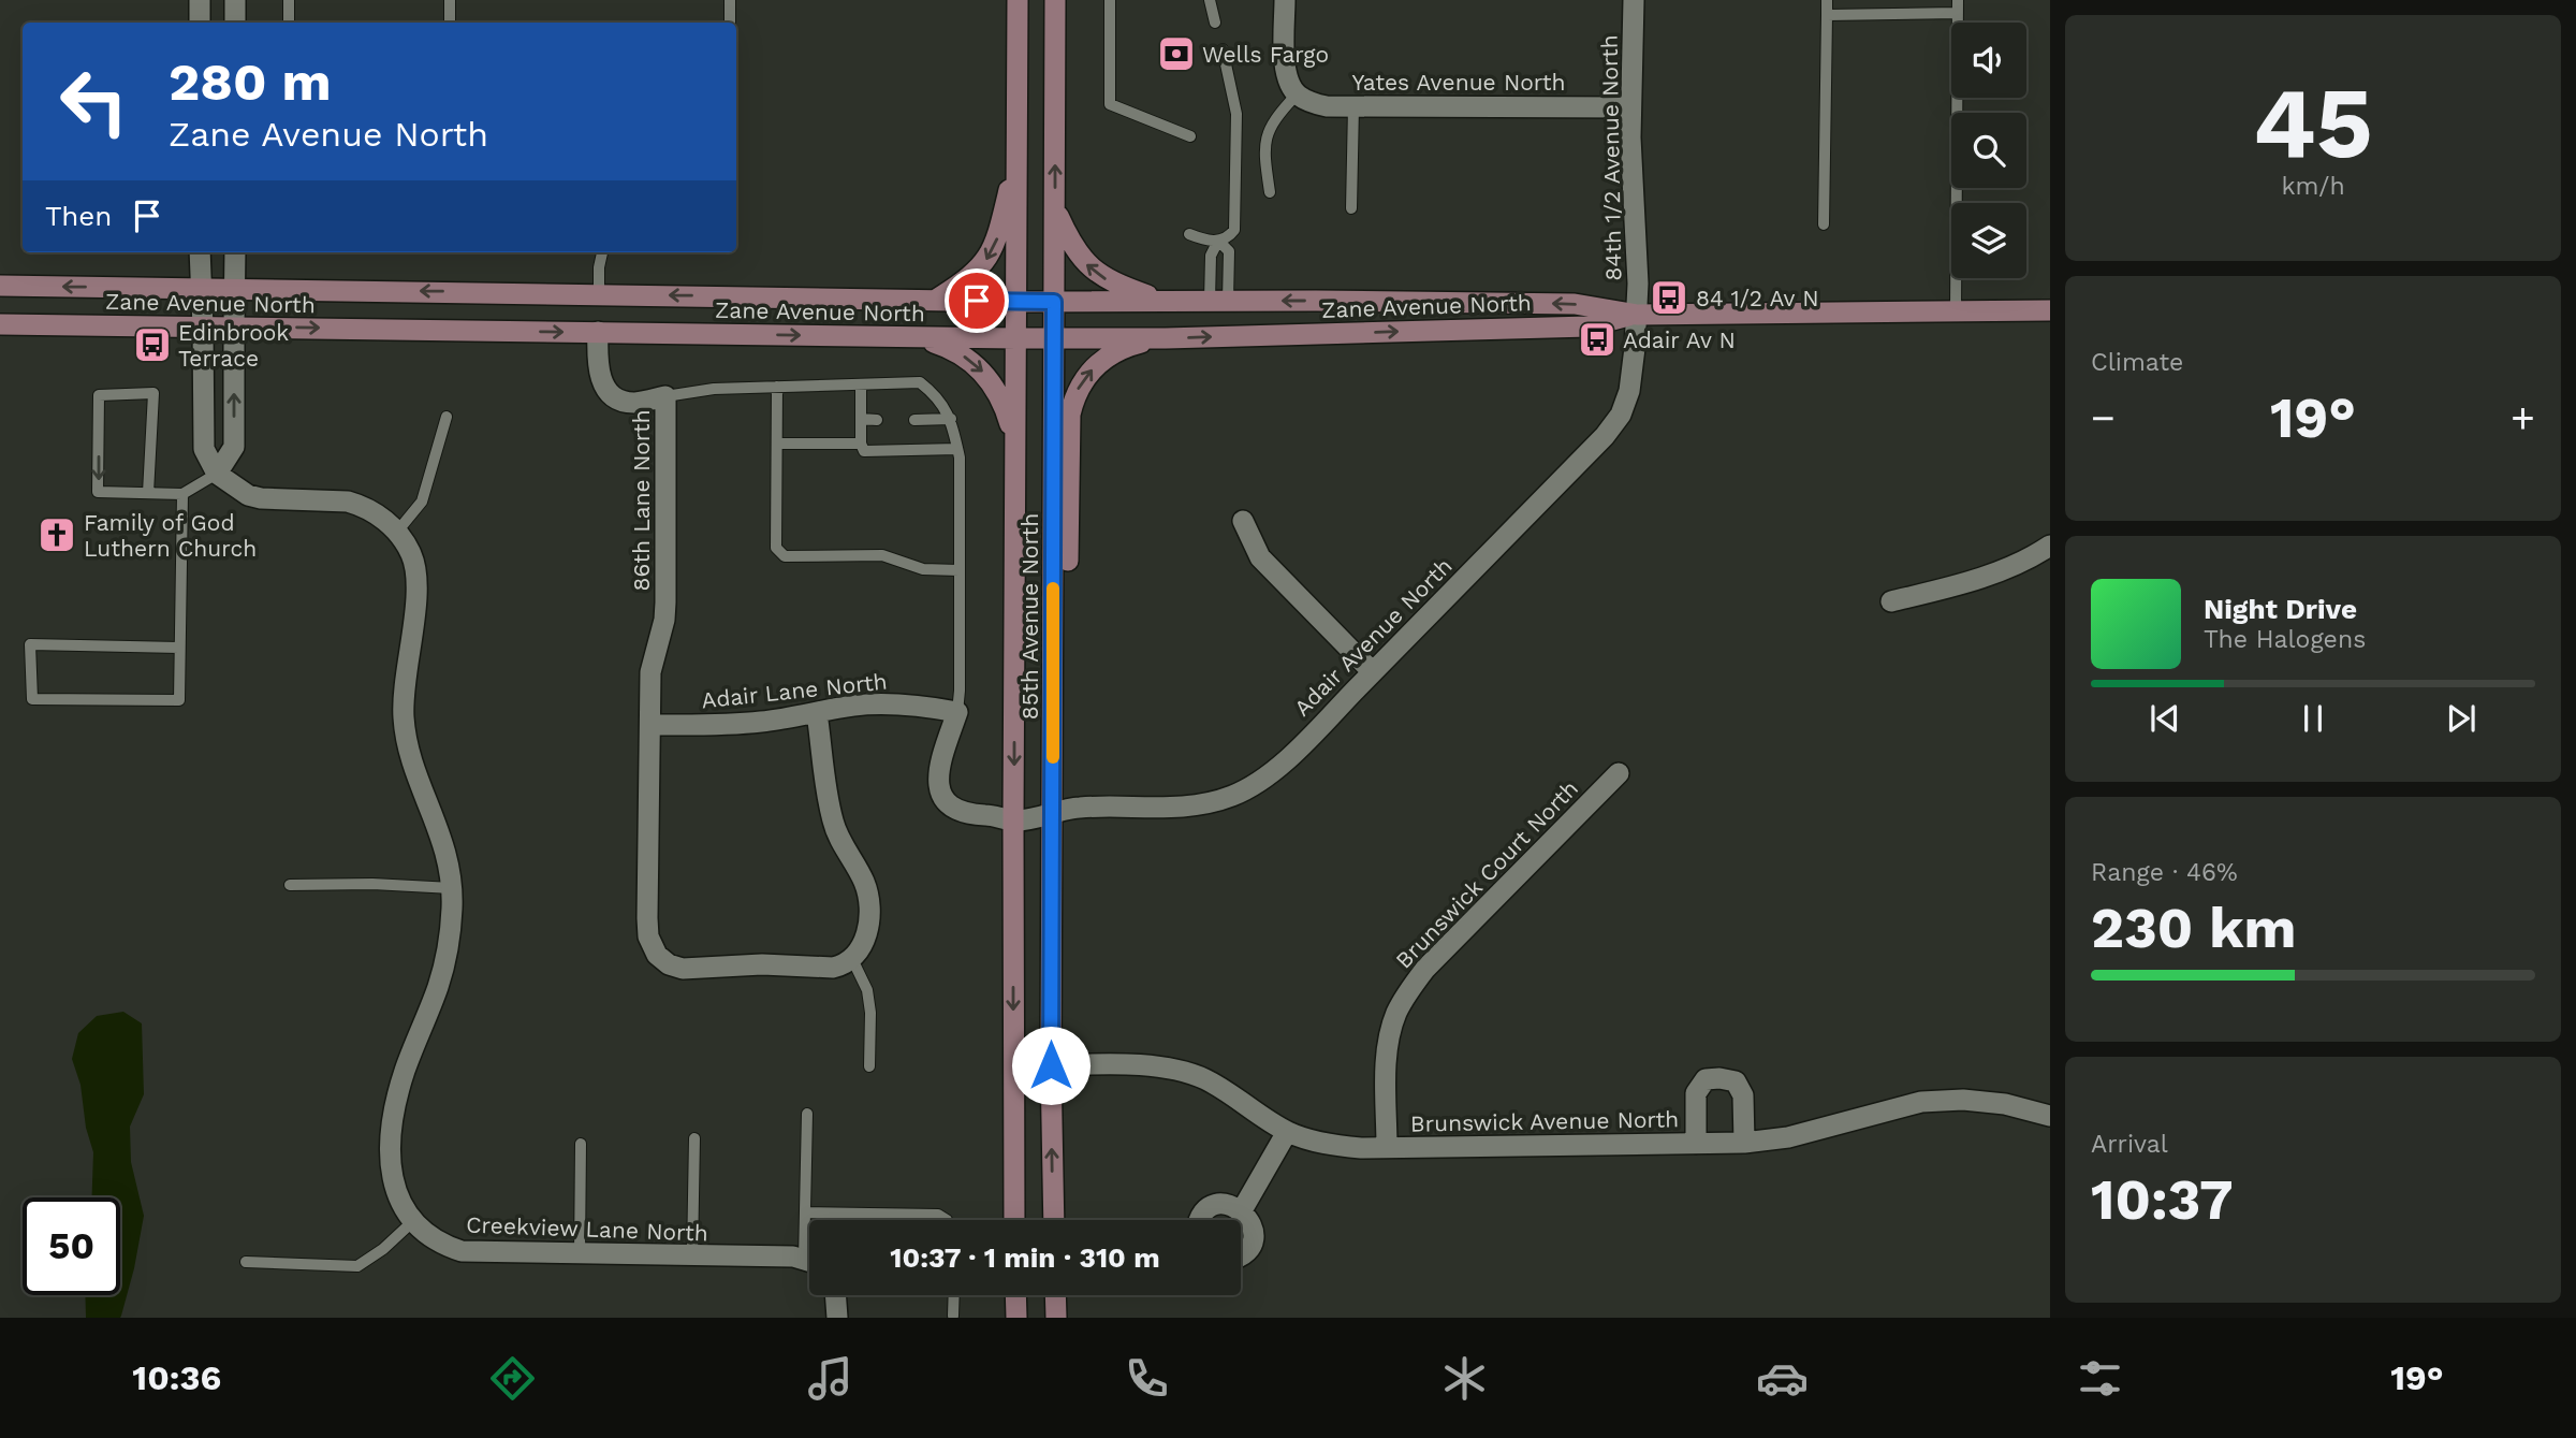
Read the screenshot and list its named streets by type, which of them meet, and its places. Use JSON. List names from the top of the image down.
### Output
{
  "streets": {
    "main road": ["Zane Avenue North", "85th Avenue North"],
    "street": [
      "Yates Avenue North",
      "84th 1/2 Avenue North",
      "86th Lane North",
      "Adair Avenue North",
      "Adair Lane North",
      "Brunswick Court North",
      "Brunswick Avenue North",
      "Creekview Lane North"
    ]
  },
  "crossings": [
    ["Yates Avenue North", "84th 1/2 Avenue North"],
    ["84th 1/2 Avenue North", "Zane Avenue North"],
    ["84th 1/2 Avenue North", "Adair Avenue North"],
    ["Zane Avenue North", "86th Lane North"],
    ["Zane Avenue North", "85th Avenue North"],
    ["Zane Avenue North", "Adair Avenue North"],
    ["86th Lane North", "Adair Lane North"],
    ["85th Avenue North", "Adair Avenue North"],
    ["85th Avenue North", "Brunswick Avenue North"],
    ["Brunswick Court North", "Brunswick Avenue North"]
  ],
  "places": {
    "bank": ["Wells Fargo"],
    "bus stop": ["84 1/2 Av N", "Adair Av N", "Edinbrook Terrace"],
    "church": ["Family of God Luthern Church"]
  },
  "page": {
    "tile": [
      ["45", "km/h"],
      "Climate",
      ["Range · 46%", "230 km"],
      ["Arrival", "10:37"]
    ],
    "turn": ["280 m", "Zane Avenue North"],
    "then": "Then",
    "heat": ["−", "19°", "+"],
    "song": ["Night Drive", "The Halogens"],
    "limit": "50",
    "trip": "10:37 · 1 min · 310 m",
    "tabs": ["10:36", "19°"]
  }
}
